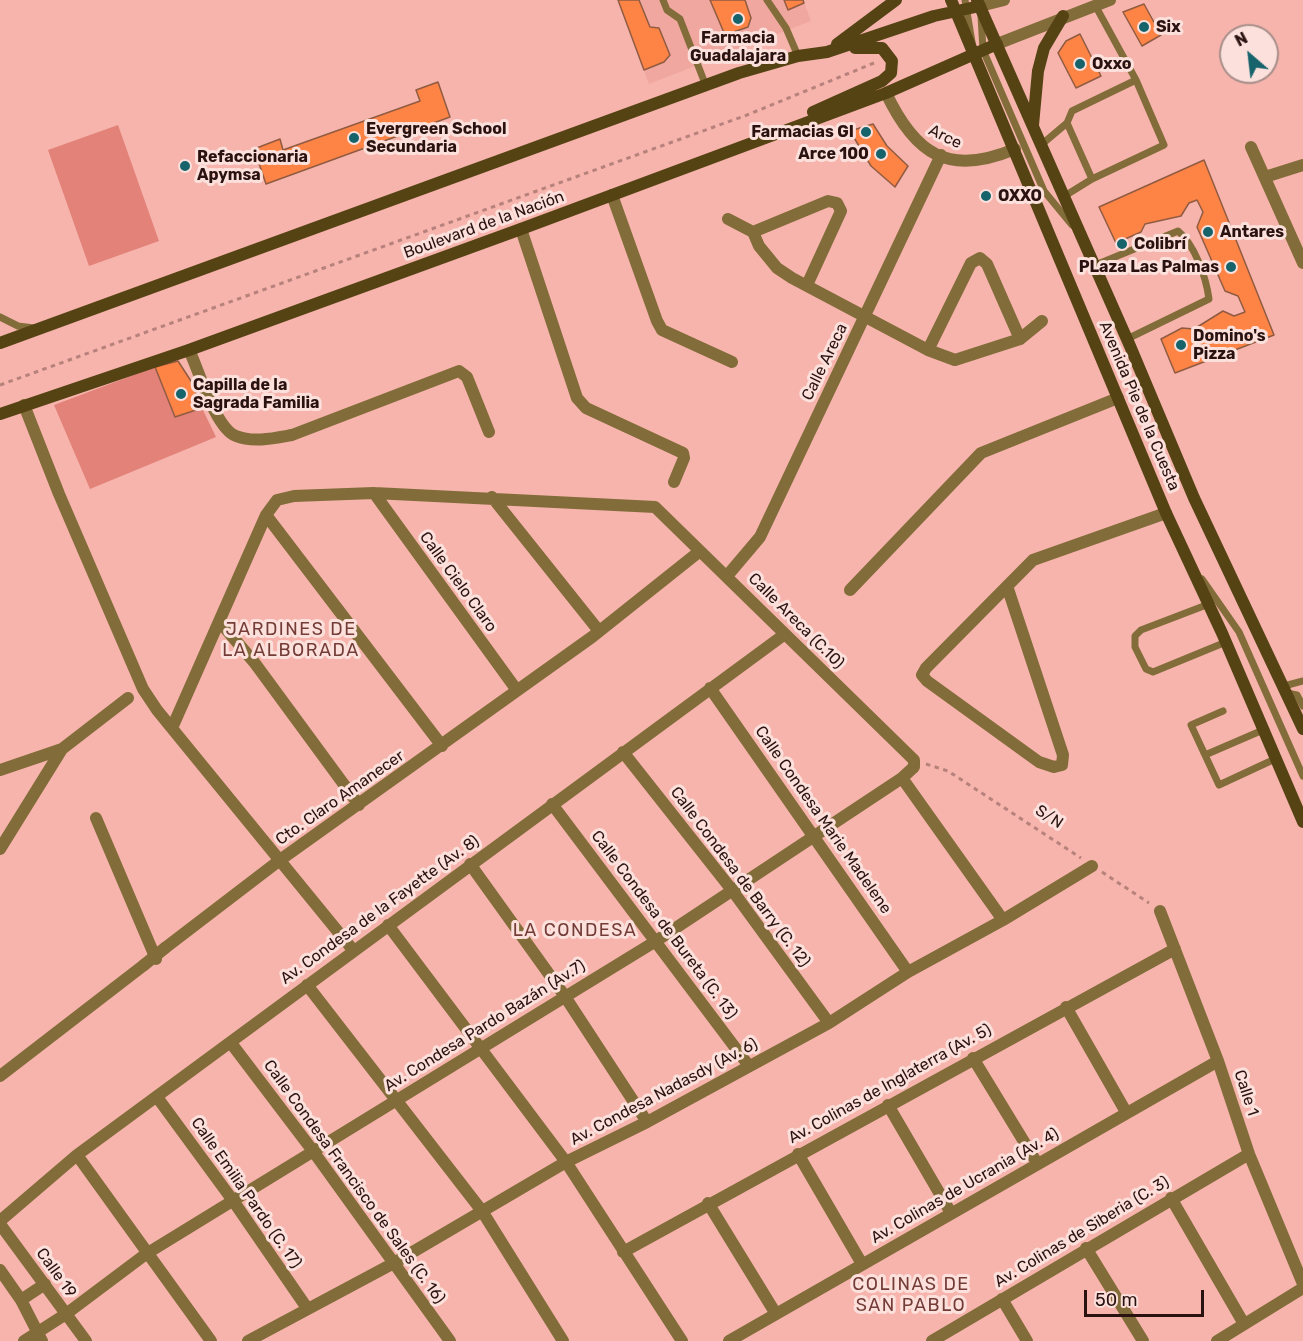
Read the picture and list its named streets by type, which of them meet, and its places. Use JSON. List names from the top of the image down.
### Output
{
  "streets": {
    "main road": ["Boulevard de la Nación", "Avenida Pie de la Cuesta"],
    "street": [
      "Arce",
      "Calle Areca",
      "Calle Cielo Claro",
      "Calle Areca (C.10)",
      "Cto. Claro Amanecer",
      "Calle Condesa Marie Madelene",
      "Calle Condesa de Barry (C. 12)",
      "Av. Condesa de la Fayette (Av. 8)",
      "Calle Condesa de Bureta (C. 13)",
      "Av. Condesa Pardo Bazán (Av.7)",
      "Av. Colinas de Inglaterra (Av. 5)",
      "Av. Condesa Nadasdy (Av. 6)",
      "Calle 1",
      "Calle Condesa Francisco de Sales (C. 16)",
      "Av. Colinas de Ucrania (Av. 4)",
      "Calle Emilia Pardo (C. 17)",
      "Av. Colinas de Siberia (C. 3)",
      "Calle 19"
    ],
    "path": ["S/N"]
  },
  "crossings": [
    ["Arce", "Boulevard de la Nación"],
    ["Arce", "Calle Areca"],
    ["Arce", "Avenida Pie de la Cuesta"],
    ["Boulevard de la Nación", "Avenida Pie de la Cuesta"],
    ["Calle Areca", "Calle Areca (C.10)"],
    ["Calle Cielo Claro", "Cto. Claro Amanecer"],
    ["Calle Areca (C.10)", "Cto. Claro Amanecer"],
    ["Calle Areca (C.10)", "S/N"],
    ["Calle Areca (C.10)", "Av. Condesa de la Fayette (Av. 8)"],
    ["Calle Areca (C.10)", "Av. Condesa Pardo Bazán (Av.7)"],
    ["S/N", "Av. Condesa Pardo Bazán (Av.7)"],
    ["S/N", "Av. Condesa Nadasdy (Av. 6)"],
    ["S/N", "Calle 1"],
    ["Calle Condesa Marie Madelene", "Av. Condesa de la Fayette (Av. 8)"],
    ["Calle Condesa Marie Madelene", "Av. Condesa Pardo Bazán (Av.7)"],
    ["Calle Condesa Marie Madelene", "Av. Condesa Nadasdy (Av. 6)"],
    ["Calle Condesa de Barry (C. 12)", "Av. Condesa de la Fayette (Av. 8)"],
    ["Calle Condesa de Barry (C. 12)", "Av. Condesa Pardo Bazán (Av.7)"],
    ["Calle Condesa de Barry (C. 12)", "Av. Condesa Nadasdy (Av. 6)"],
    ["Av. Condesa de la Fayette (Av. 8)", "Calle Condesa de Bureta (C. 13)"],
    ["Av. Condesa de la Fayette (Av. 8)", "Calle Condesa Francisco de Sales (C. 16)"],
    ["Av. Condesa de la Fayette (Av. 8)", "Calle Emilia Pardo (C. 17)"],
    ["Av. Condesa de la Fayette (Av. 8)", "Calle 19"],
    ["Calle Condesa de Bureta (C. 13)", "Av. Condesa Pardo Bazán (Av.7)"],
    ["Calle Condesa de Bureta (C. 13)", "Av. Condesa Nadasdy (Av. 6)"],
    ["Av. Condesa Pardo Bazán (Av.7)", "Calle Condesa Francisco de Sales (C. 16)"],
    ["Av. Condesa Pardo Bazán (Av.7)", "Calle Emilia Pardo (C. 17)"],
    ["Av. Condesa Pardo Bazán (Av.7)", "Calle 19"],
    ["Av. Colinas de Inglaterra (Av. 5)", "Calle 1"],
    ["Av. Condesa Nadasdy (Av. 6)", "Calle Condesa Francisco de Sales (C. 16)"],
    ["Av. Condesa Nadasdy (Av. 6)", "Calle Emilia Pardo (C. 17)"],
    ["Calle 1", "Av. Colinas de Ucrania (Av. 4)"],
    ["Calle 1", "Av. Colinas de Siberia (C. 3)"]
  ],
  "districts": ["JARDINES DE LA ALBORADA", "LA CONDESA", "COLINAS DE SAN PABLO"],
  "places": [
    "Farmacia Guadalajara",
    "Six",
    "Oxxo",
    "Farmacias GI",
    "Evergreen School Secundaria",
    "Arce 100",
    "Refaccionaria Apymsa",
    "OXXO",
    "Antares",
    "Colibrí",
    "PLaza Las Palmas",
    "Domino's Pizza",
    "Capilla de la Sagrada Familia"
  ],
  "scale_bar": "50 m",
  "north": "top left"
}
